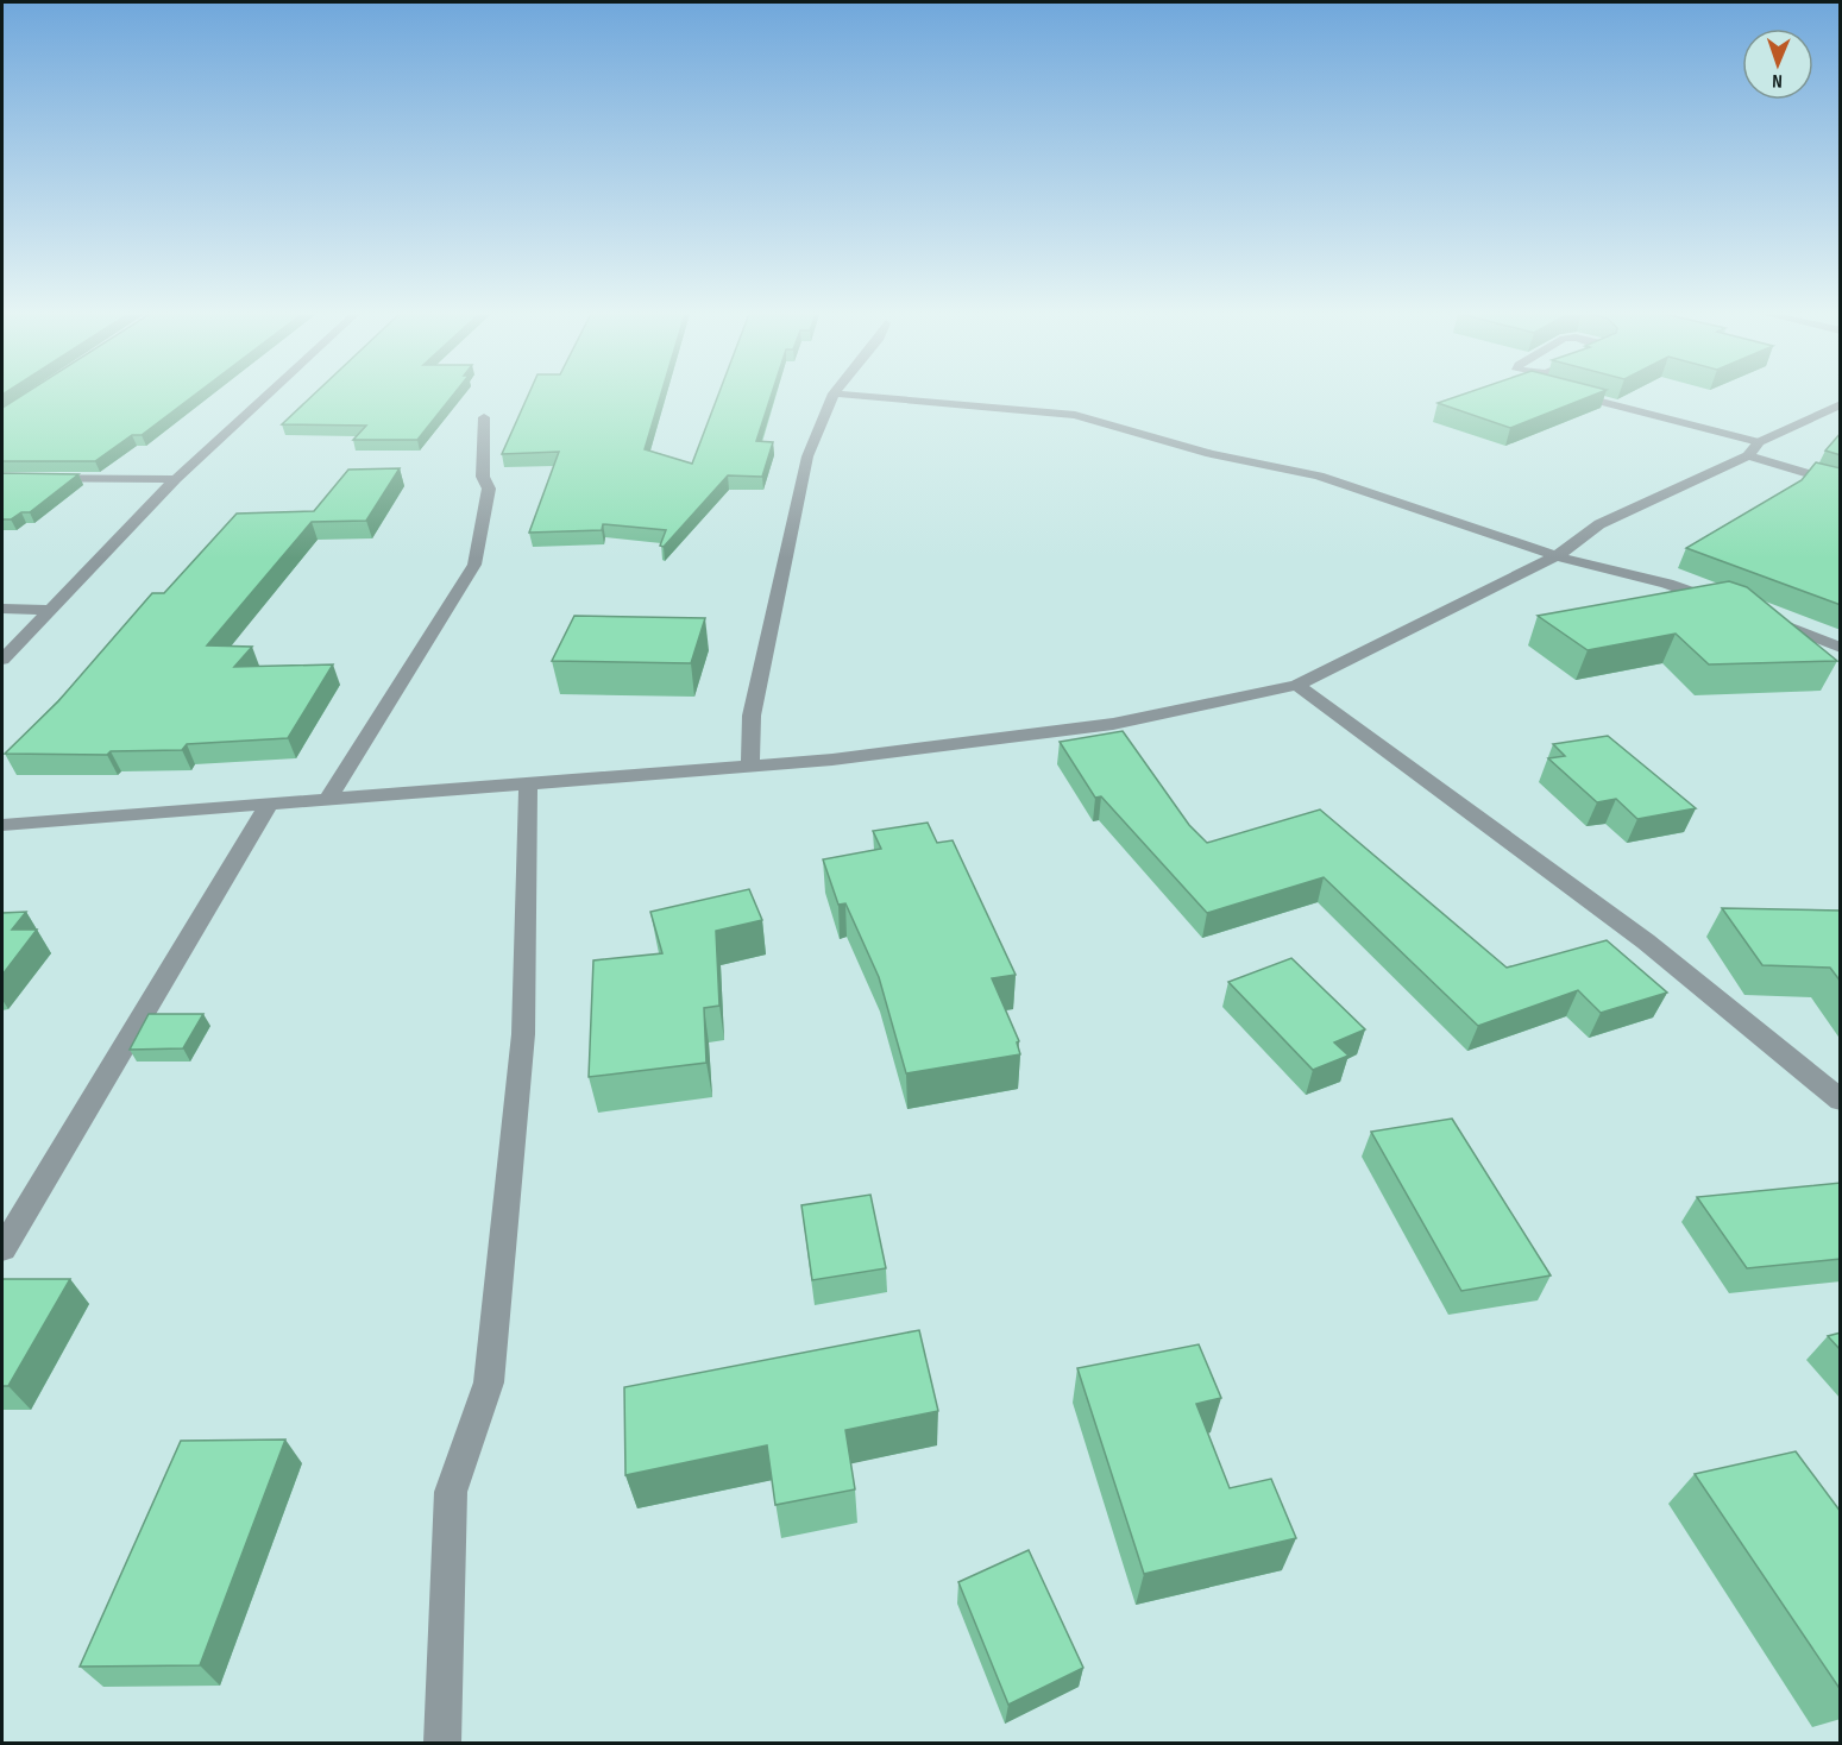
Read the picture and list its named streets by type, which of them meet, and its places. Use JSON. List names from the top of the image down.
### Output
{
  "north": "bottom"
}
